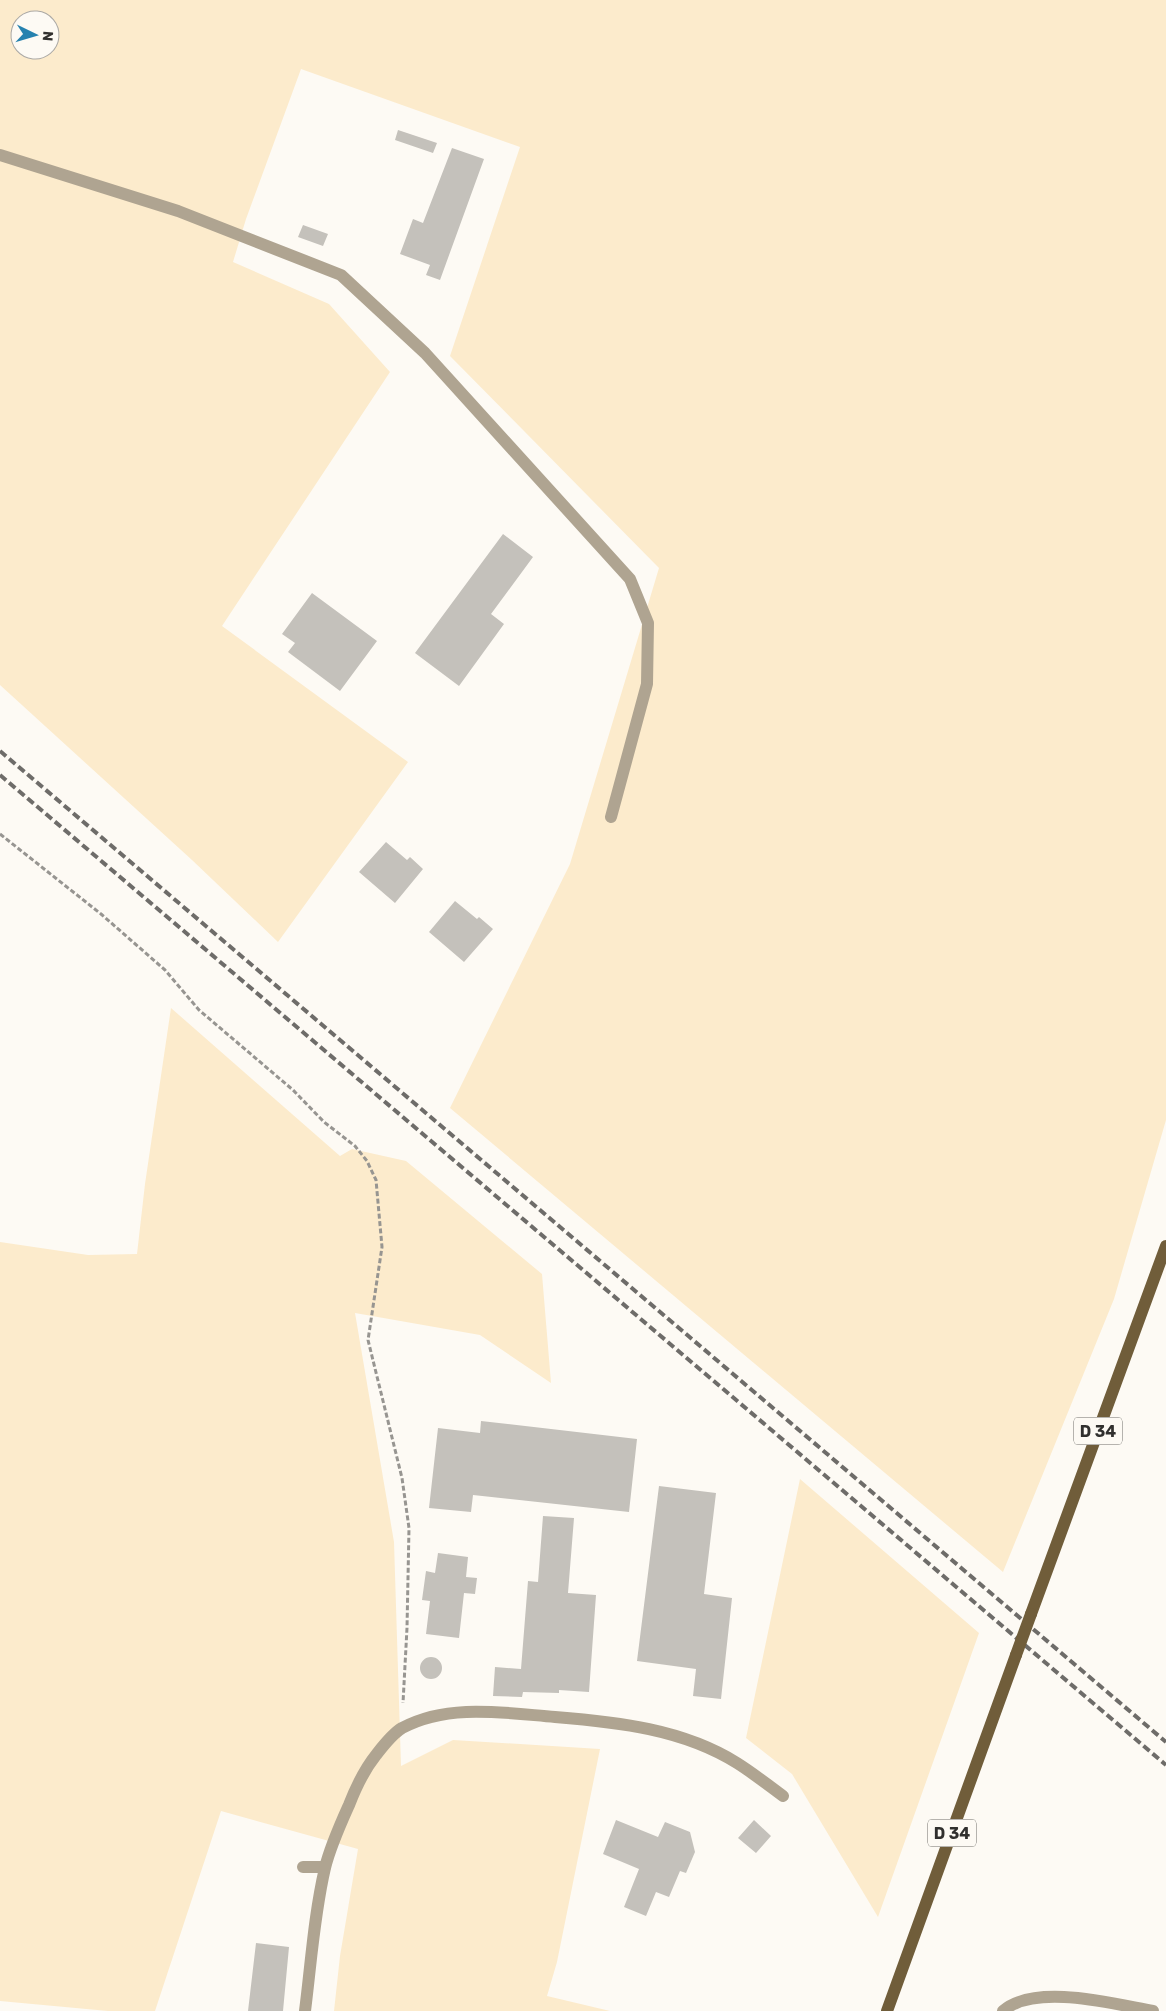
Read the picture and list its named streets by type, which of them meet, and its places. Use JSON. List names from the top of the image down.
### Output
{
  "streets": {
    "main road": ["D 34"]
  },
  "north": "right"
}
